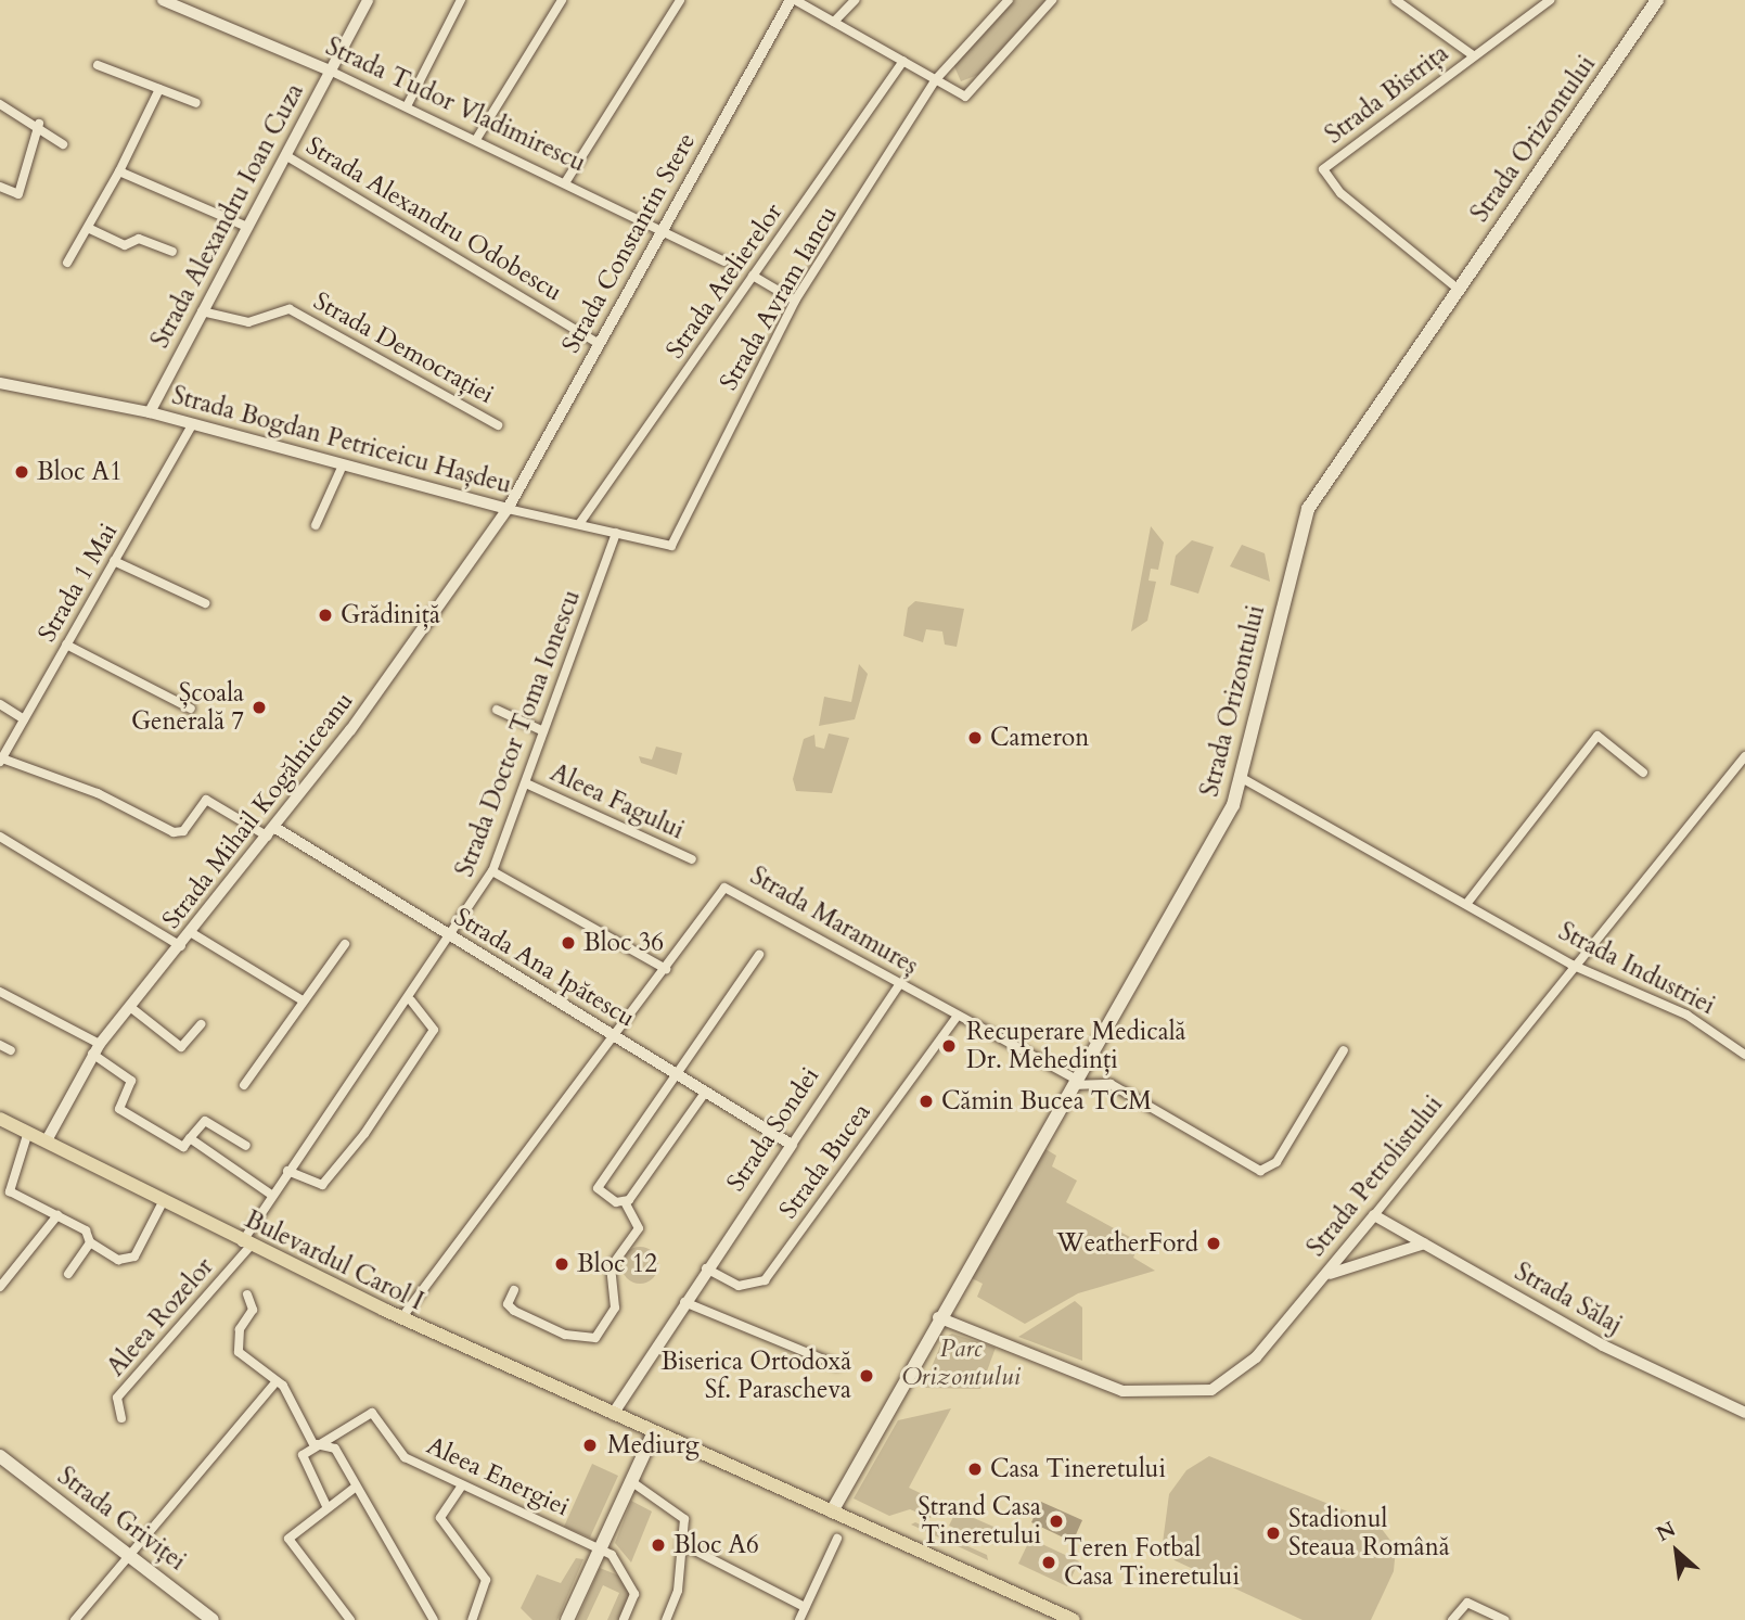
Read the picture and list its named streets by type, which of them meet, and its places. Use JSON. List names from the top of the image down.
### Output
{
  "streets": {
    "main road": ["Strada Orizontului", "Bulevardul Carol I", "Strada Griviței"],
    "street": [
      "Strada Bistrița",
      "Strada Tudor Vladimirescu",
      "Strada Alexandru Ioan Cuza",
      "Strada Alexandru Odobescu",
      "Strada Constantin Stere",
      "Strada Atelierelor",
      "Strada Avram Iancu",
      "Strada Democrației",
      "Strada Bogdan Petriceicu Hașdeu",
      "Strada 1 Mai",
      "Strada Doctor Toma Ionescu",
      "Aleea Fagului",
      "Strada Mihail Kogălniceanu",
      "Strada Maramureș",
      "Strada Ana Ipătescu",
      "Strada Industriei",
      "Strada Sondei",
      "Strada Bucea",
      "Strada Petrolistului",
      "Strada Sălaj",
      "Aleea Rozelor",
      "Aleea Energiei"
    ]
  },
  "crossings": [
    ["Strada Bistrița", "Strada Orizontului"],
    ["Strada Tudor Vladimirescu", "Strada Alexandru Ioan Cuza"],
    ["Strada Tudor Vladimirescu", "Strada Constantin Stere"],
    ["Strada Orizontului", "Strada Maramureș"],
    ["Strada Orizontului", "Strada Industriei"],
    ["Strada Orizontului", "Strada Petrolistului"],
    ["Strada Orizontului", "Bulevardul Carol I"],
    ["Strada Alexandru Ioan Cuza", "Strada Alexandru Odobescu"],
    ["Strada Alexandru Ioan Cuza", "Strada Democrației"],
    ["Strada Alexandru Ioan Cuza", "Strada Bogdan Petriceicu Hașdeu"],
    ["Strada Alexandru Odobescu", "Strada Constantin Stere"],
    ["Strada Constantin Stere", "Strada Bogdan Petriceicu Hașdeu"],
    ["Strada Constantin Stere", "Strada Mihail Kogălniceanu"],
    ["Strada Atelierelor", "Strada Bogdan Petriceicu Hașdeu"],
    ["Strada Avram Iancu", "Strada Bogdan Petriceicu Hașdeu"],
    ["Strada Bogdan Petriceicu Hașdeu", "Strada 1 Mai"],
    ["Strada Bogdan Petriceicu Hașdeu", "Strada Doctor Toma Ionescu"],
    ["Strada Bogdan Petriceicu Hașdeu", "Strada Mihail Kogălniceanu"],
    ["Strada Doctor Toma Ionescu", "Aleea Fagului"],
    ["Strada Doctor Toma Ionescu", "Strada Ana Ipătescu"],
    ["Strada Doctor Toma Ionescu", "Bulevardul Carol I"],
    ["Strada Doctor Toma Ionescu", "Aleea Rozelor"],
    ["Strada Mihail Kogălniceanu", "Strada Ana Ipătescu"],
    ["Strada Mihail Kogălniceanu", "Bulevardul Carol I"],
    ["Strada Maramureș", "Strada Ana Ipătescu"],
    ["Strada Maramureș", "Strada Sondei"],
    ["Strada Maramureș", "Strada Bucea"],
    ["Strada Maramureș", "Bulevardul Carol I"],
    ["Strada Ana Ipătescu", "Strada Sondei"],
    ["Strada Industriei", "Strada Petrolistului"],
    ["Strada Sondei", "Strada Bucea"],
    ["Strada Sondei", "Bulevardul Carol I"],
    ["Strada Petrolistului", "Strada Sălaj"],
    ["Bulevardul Carol I", "Aleea Rozelor"]
  ],
  "parks": ["Parc Orizontului"],
  "places": [
    "Bloc A1",
    "Grădiniță",
    "Școala Generală 7",
    "Cameron",
    "Bloc 36",
    "Recuperare Medicală Dr. Mehedinți",
    "Cămin Bucea TCM",
    "WeatherFord",
    "Bloc 12",
    "Biserica Ortodoxă Sf. Parascheva",
    "Mediurg",
    "Casa Tineretului",
    "Ștrand Casa Tineretului",
    "Stadionul Steaua Română",
    "Bloc A6",
    "Teren Fotbal Casa Tineretului"
  ],
  "north": "top left"
}
